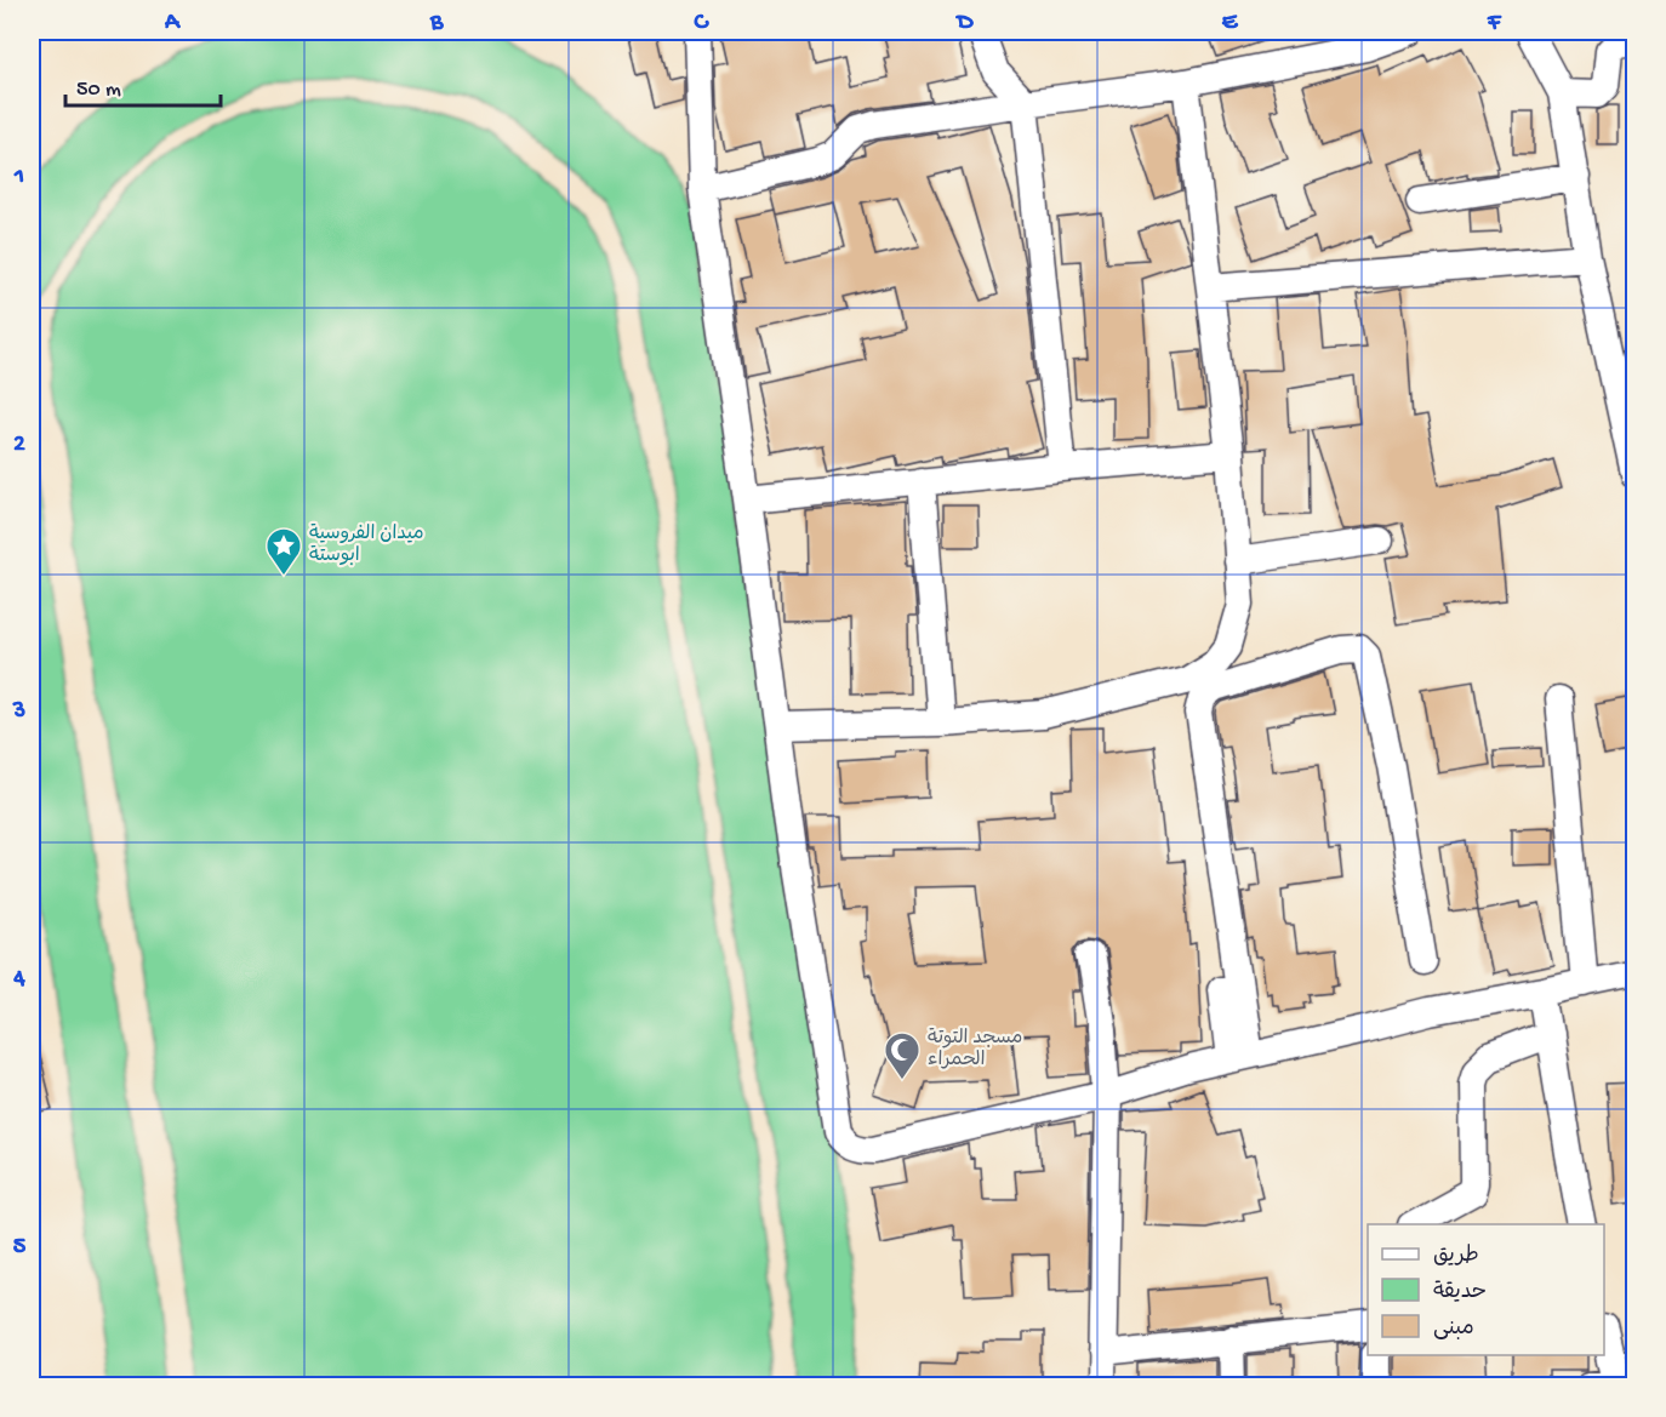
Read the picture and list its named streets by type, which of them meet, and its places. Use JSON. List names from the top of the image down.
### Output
{
  "places": {
    "place": ["ميدان الفروسية ابوستة"],
    "mosque": ["مسجد التوتة الحمراء"]
  },
  "legend": ["طريق", "حديقة", "مبنى"],
  "scale_bar": "50 m",
  "grid": {
    "columns": [
      "A",
      "B",
      "C",
      "D",
      "E",
      "F"
    ],
    "rows": [
      "1",
      "2",
      "3",
      "4",
      "5"
    ]
  }
}
